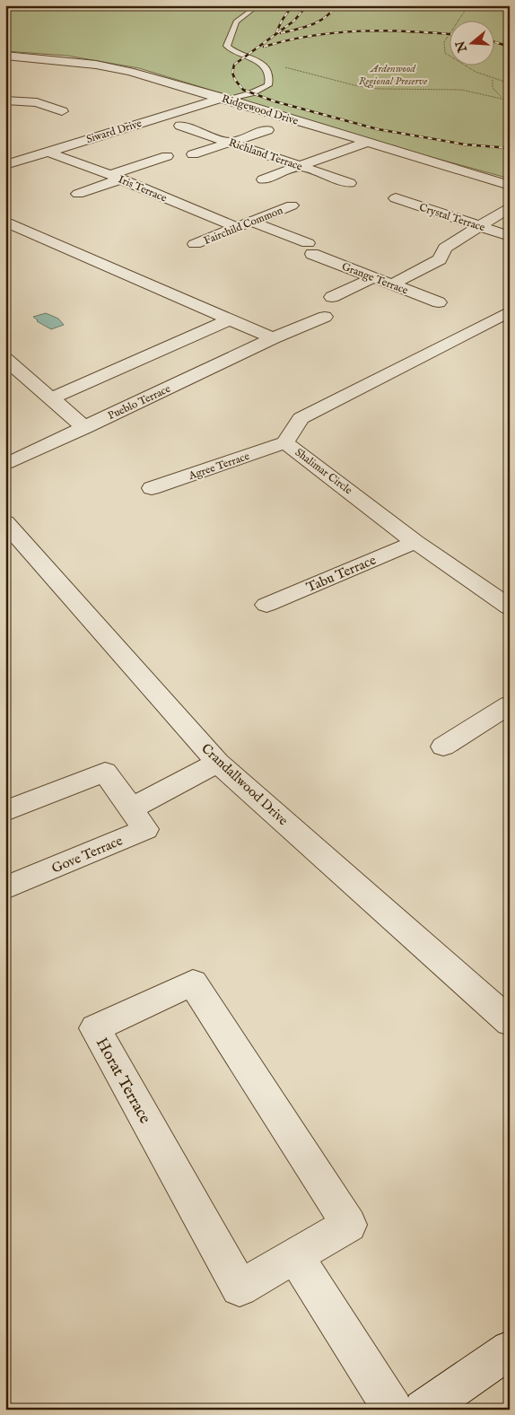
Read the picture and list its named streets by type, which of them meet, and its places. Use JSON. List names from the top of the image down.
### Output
{
  "streets": {
    "street": [
      "Ridgewood Drive",
      "Siward Drive",
      "Richland Terrace",
      "Iris Terrace",
      "Crystal Terrace",
      "Fairchild Common",
      "Grange Terrace",
      "Pueblo Terrace",
      "Agree Terrace",
      "Shalimar Circle",
      "Tabu Terrace",
      "Crandallwood Drive",
      "Gove Terrace",
      "Horat Terrace"
    ]
  },
  "crossings": [
    ["Ridgewood Drive", "Siward Drive"],
    ["Siward Drive", "Iris Terrace"],
    ["Iris Terrace", "Fairchild Common"],
    ["Fairchild Common", "Grange Terrace"],
    ["Agree Terrace", "Shalimar Circle"],
    ["Shalimar Circle", "Tabu Terrace"]
  ],
  "parks": ["Ardenwood Regional Preserve"],
  "north": "left"
}
